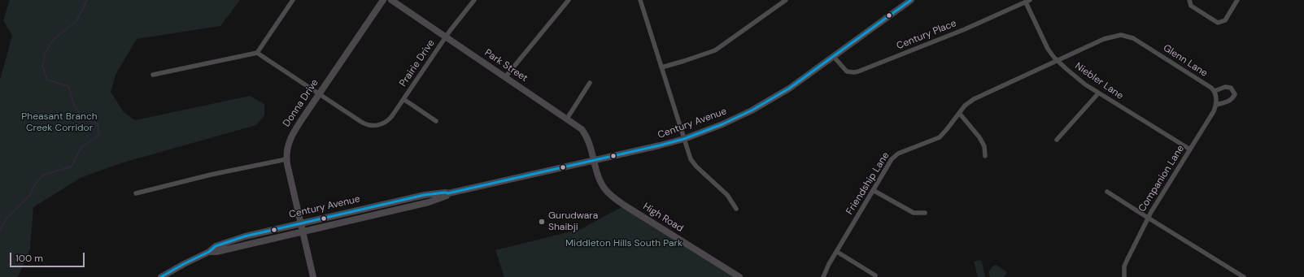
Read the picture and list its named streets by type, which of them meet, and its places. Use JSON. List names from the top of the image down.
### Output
{
  "streets": {
    "main road": [
      "Park Street",
      "Donna Drive",
      "Century Avenue",
      "High Road"
    ],
    "street": [
      "Century Place",
      "Glenn Lane",
      "Prairie Drive",
      "Niebler Lane",
      "Companion Lane",
      "Friendship Lane"
    ]
  },
  "crossings": [
    ["Century Place", "Niebler Lane"],
    ["Century Place", "Century Avenue"],
    ["Glenn Lane", "Friendship Lane"],
    ["Prairie Drive", "Park Street"],
    ["Prairie Drive", "Donna Drive"],
    ["Park Street", "Century Avenue"],
    ["Park Street", "High Road"],
    ["Niebler Lane", "Companion Lane"],
    ["Niebler Lane", "Friendship Lane"],
    ["Donna Drive", "Century Avenue"],
    ["Century Avenue", "High Road"]
  ],
  "parks": ["Pheasant Branch Creek Corridor", "Middleton Hills South Park"],
  "places": ["Gurudwara Shaibji"],
  "scale_bar": "100 m"
}
